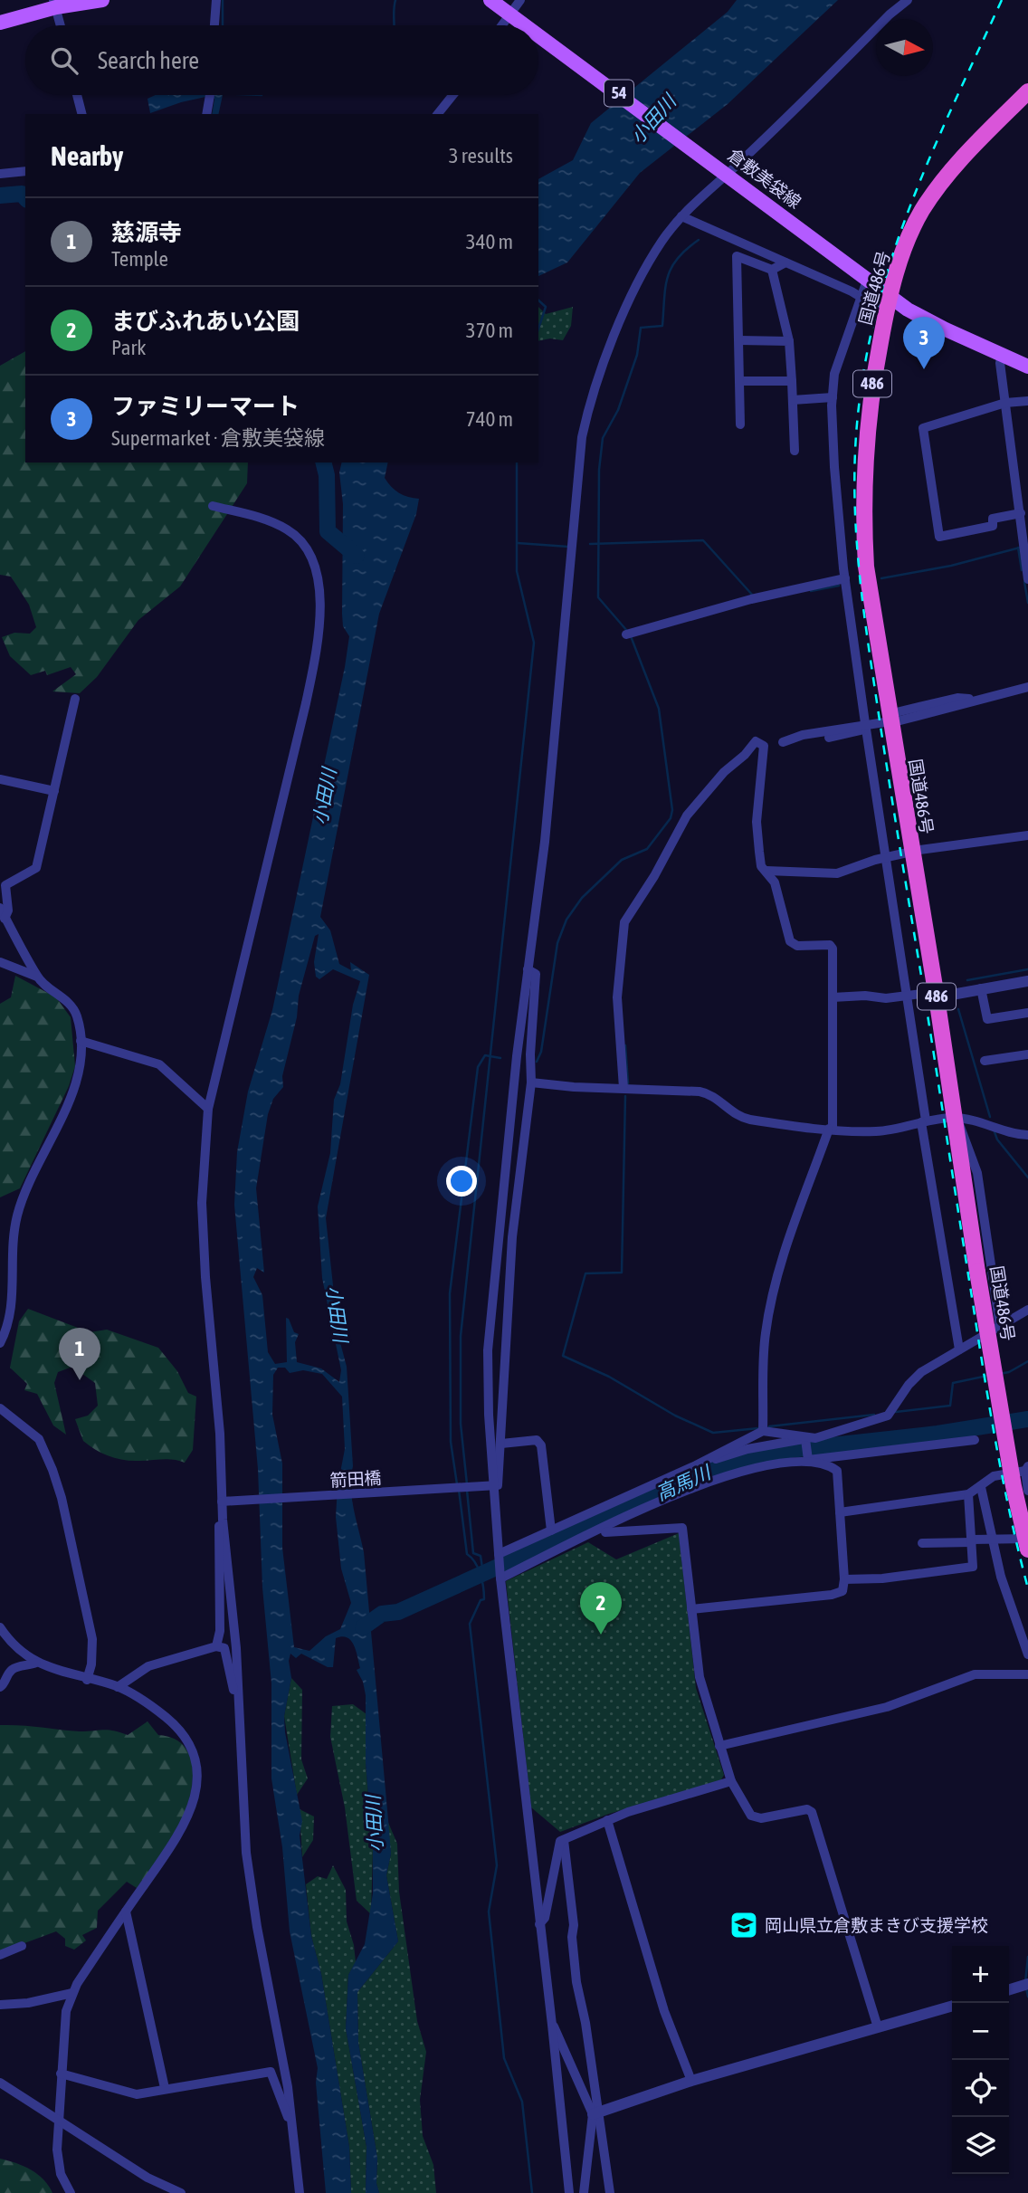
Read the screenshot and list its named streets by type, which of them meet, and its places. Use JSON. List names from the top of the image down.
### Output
{
  "streets": {
    "highway": ["国道486号", "486"],
    "main road": ["54", "倉敷美袋線"],
    "street": ["箭田橋"]
  },
  "crossings": [
    ["倉敷美袋線", "国道486号"]
  ],
  "water": ["小田川", "高馬川"],
  "places": {
    "school or university": ["岡山県立倉敷まきび支援学校"]
  },
  "north": "right",
  "page": {
    "search": "Search here",
    "heading": ["Nearby", "3 results"],
    "list": [
      {
        "mark": "1",
        "name": "慈源寺",
        "note": "Temple",
        "value": "340 m"
      },
      {
        "mark": "2",
        "name": "まびふれあい公園",
        "note": "Park",
        "value": "370 m"
      },
      {
        "mark": "3",
        "name": "ファミリーマート",
        "note": "Supermarket · 倉敷美袋線",
        "value": "740 m"
      }
    ],
    "pins": ["3", "1", "2"],
    "map_buttons": ["+", "−"]
  }
}
